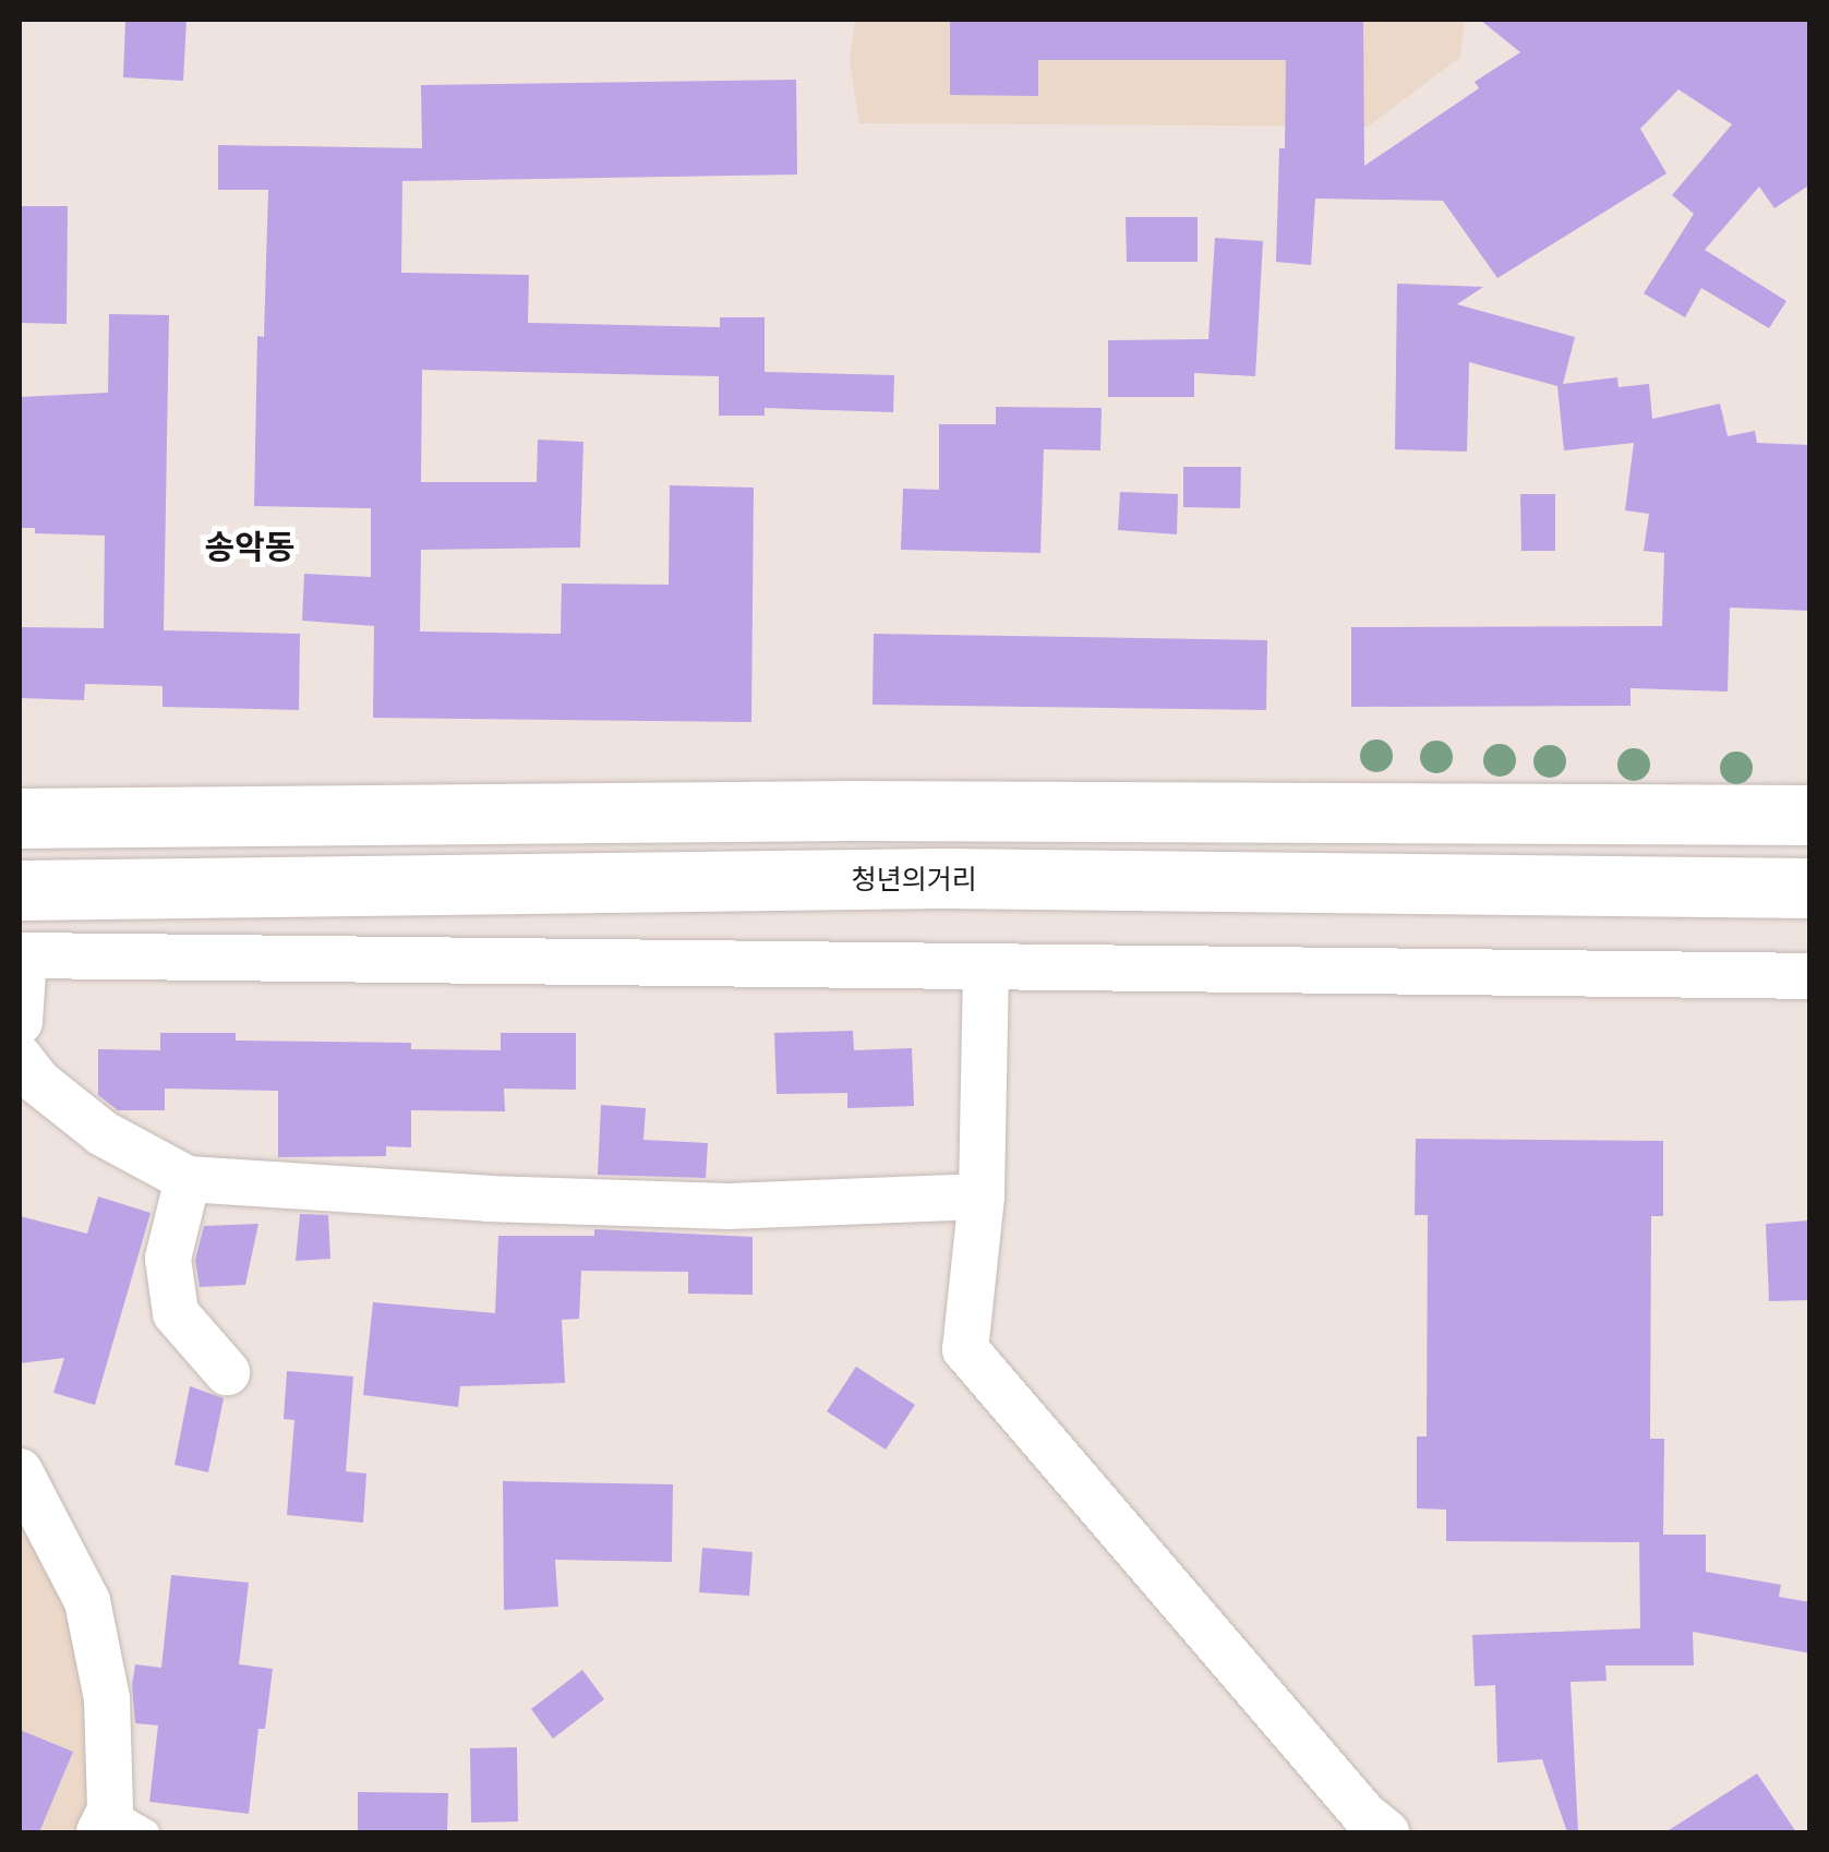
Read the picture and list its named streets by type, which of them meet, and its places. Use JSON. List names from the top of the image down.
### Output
{
  "streets": {
    "main road": ["청년의거리"]
  },
  "districts": ["송악동"]
}
